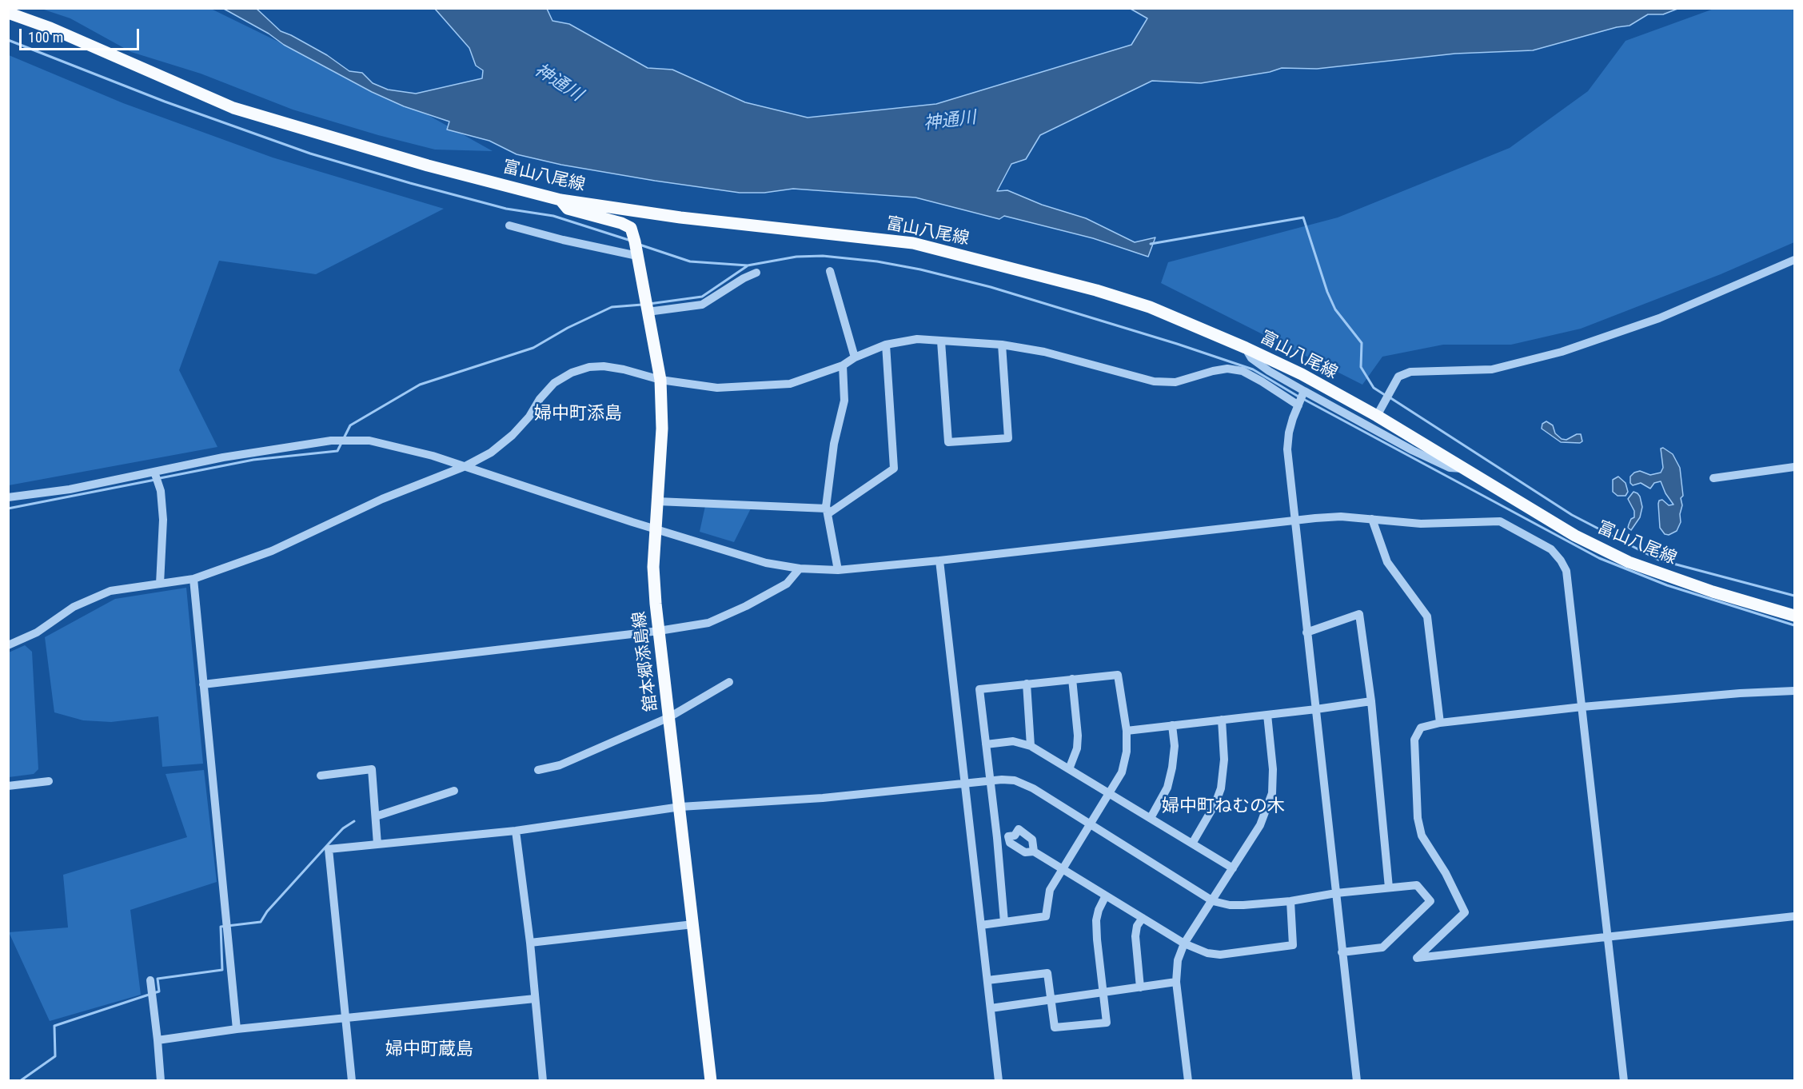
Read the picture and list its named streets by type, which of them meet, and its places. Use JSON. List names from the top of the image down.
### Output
{
  "streets": {
    "main road": ["富山八尾線", "舘本郷添島線"]
  },
  "districts": ["婦中町添島", "婦中町ねむの木", "婦中町蔵島"],
  "water": ["神通川"],
  "scale_bar": "100 m"
}
